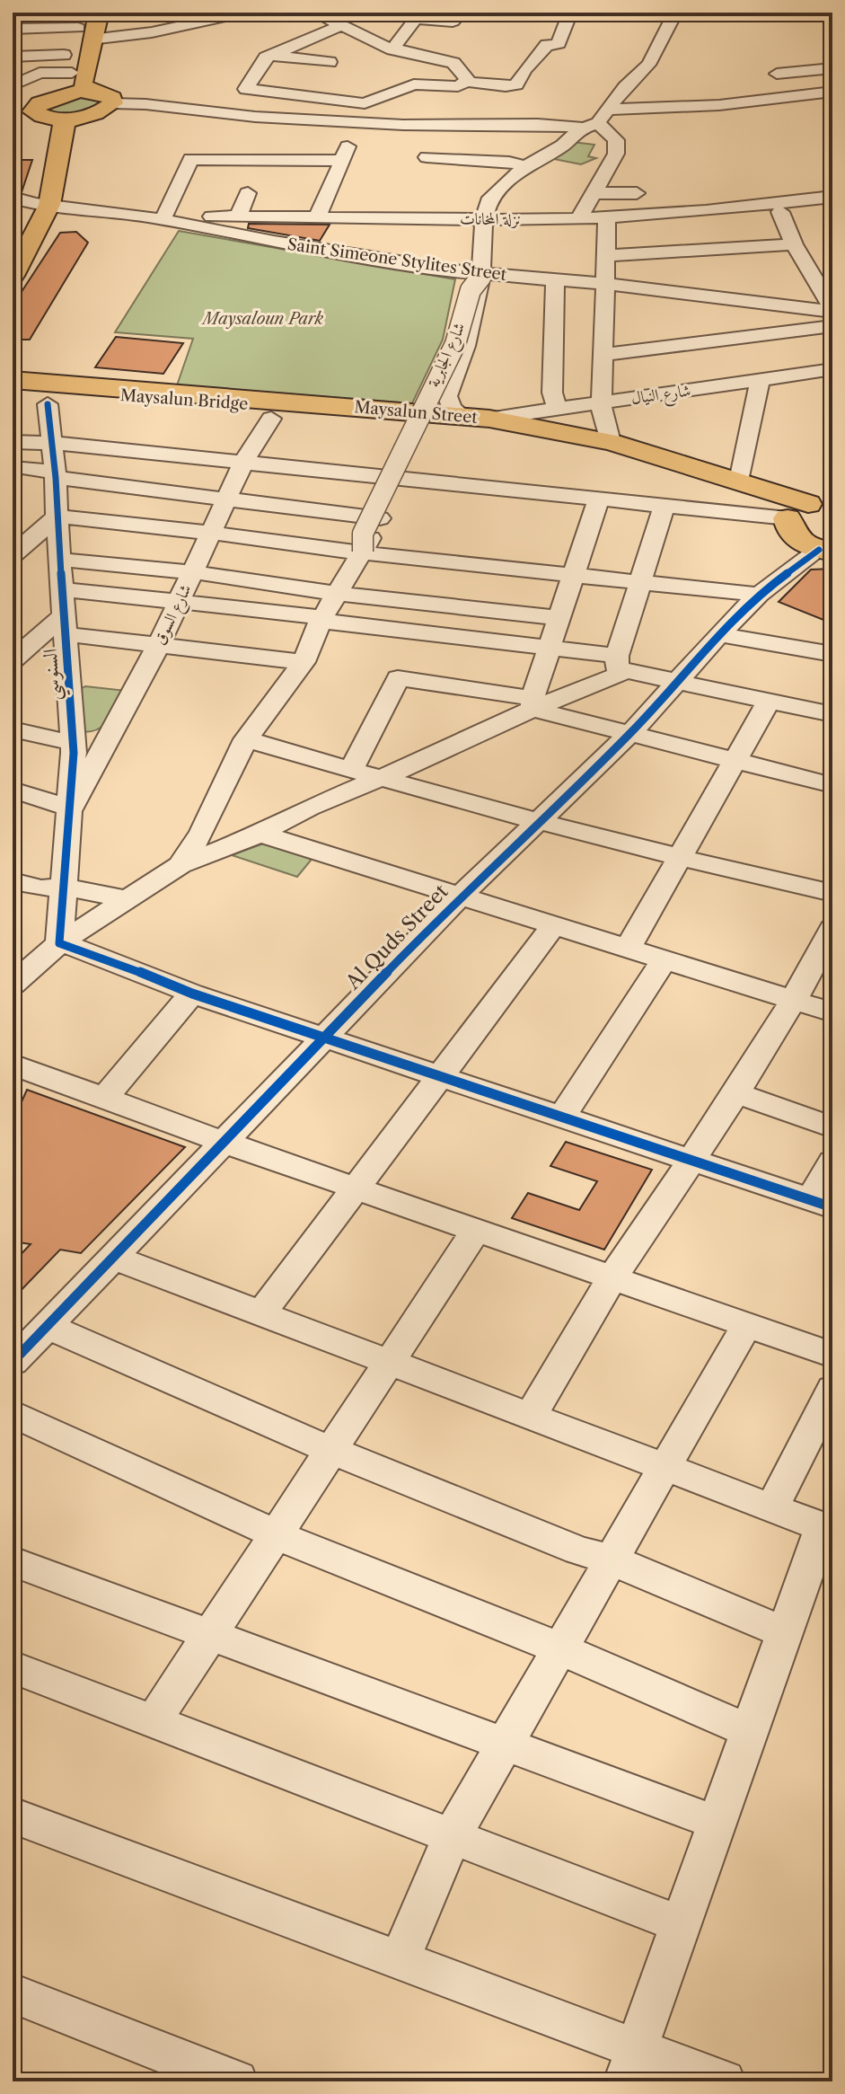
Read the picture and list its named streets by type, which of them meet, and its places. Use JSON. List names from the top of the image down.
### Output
{
  "streets": {
    "main road": ["Maysalun Bridge", "Maysalun Street"],
    "street": [
      "نزلة المخانات",
      "Saint Simeone Stylites Street",
      "شارع الجابرية",
      "شارع النيال",
      "شارع السوق",
      "السنوسي",
      "Al Quds Street"
    ]
  },
  "crossings": [
    ["نزلة المخانات", "Saint Simeone Stylites Street"],
    ["Saint Simeone Stylites Street", "شارع الجابرية"],
    ["شارع النيال", "Maysalun Street"],
    ["Maysalun Bridge", "Maysalun Street"],
    ["Maysalun Street", "شارع السوق"],
    ["Maysalun Street", "السنوسي"],
    ["شارع السوق", "السنوسي"]
  ],
  "parks": ["Maysaloun Park"]
}
